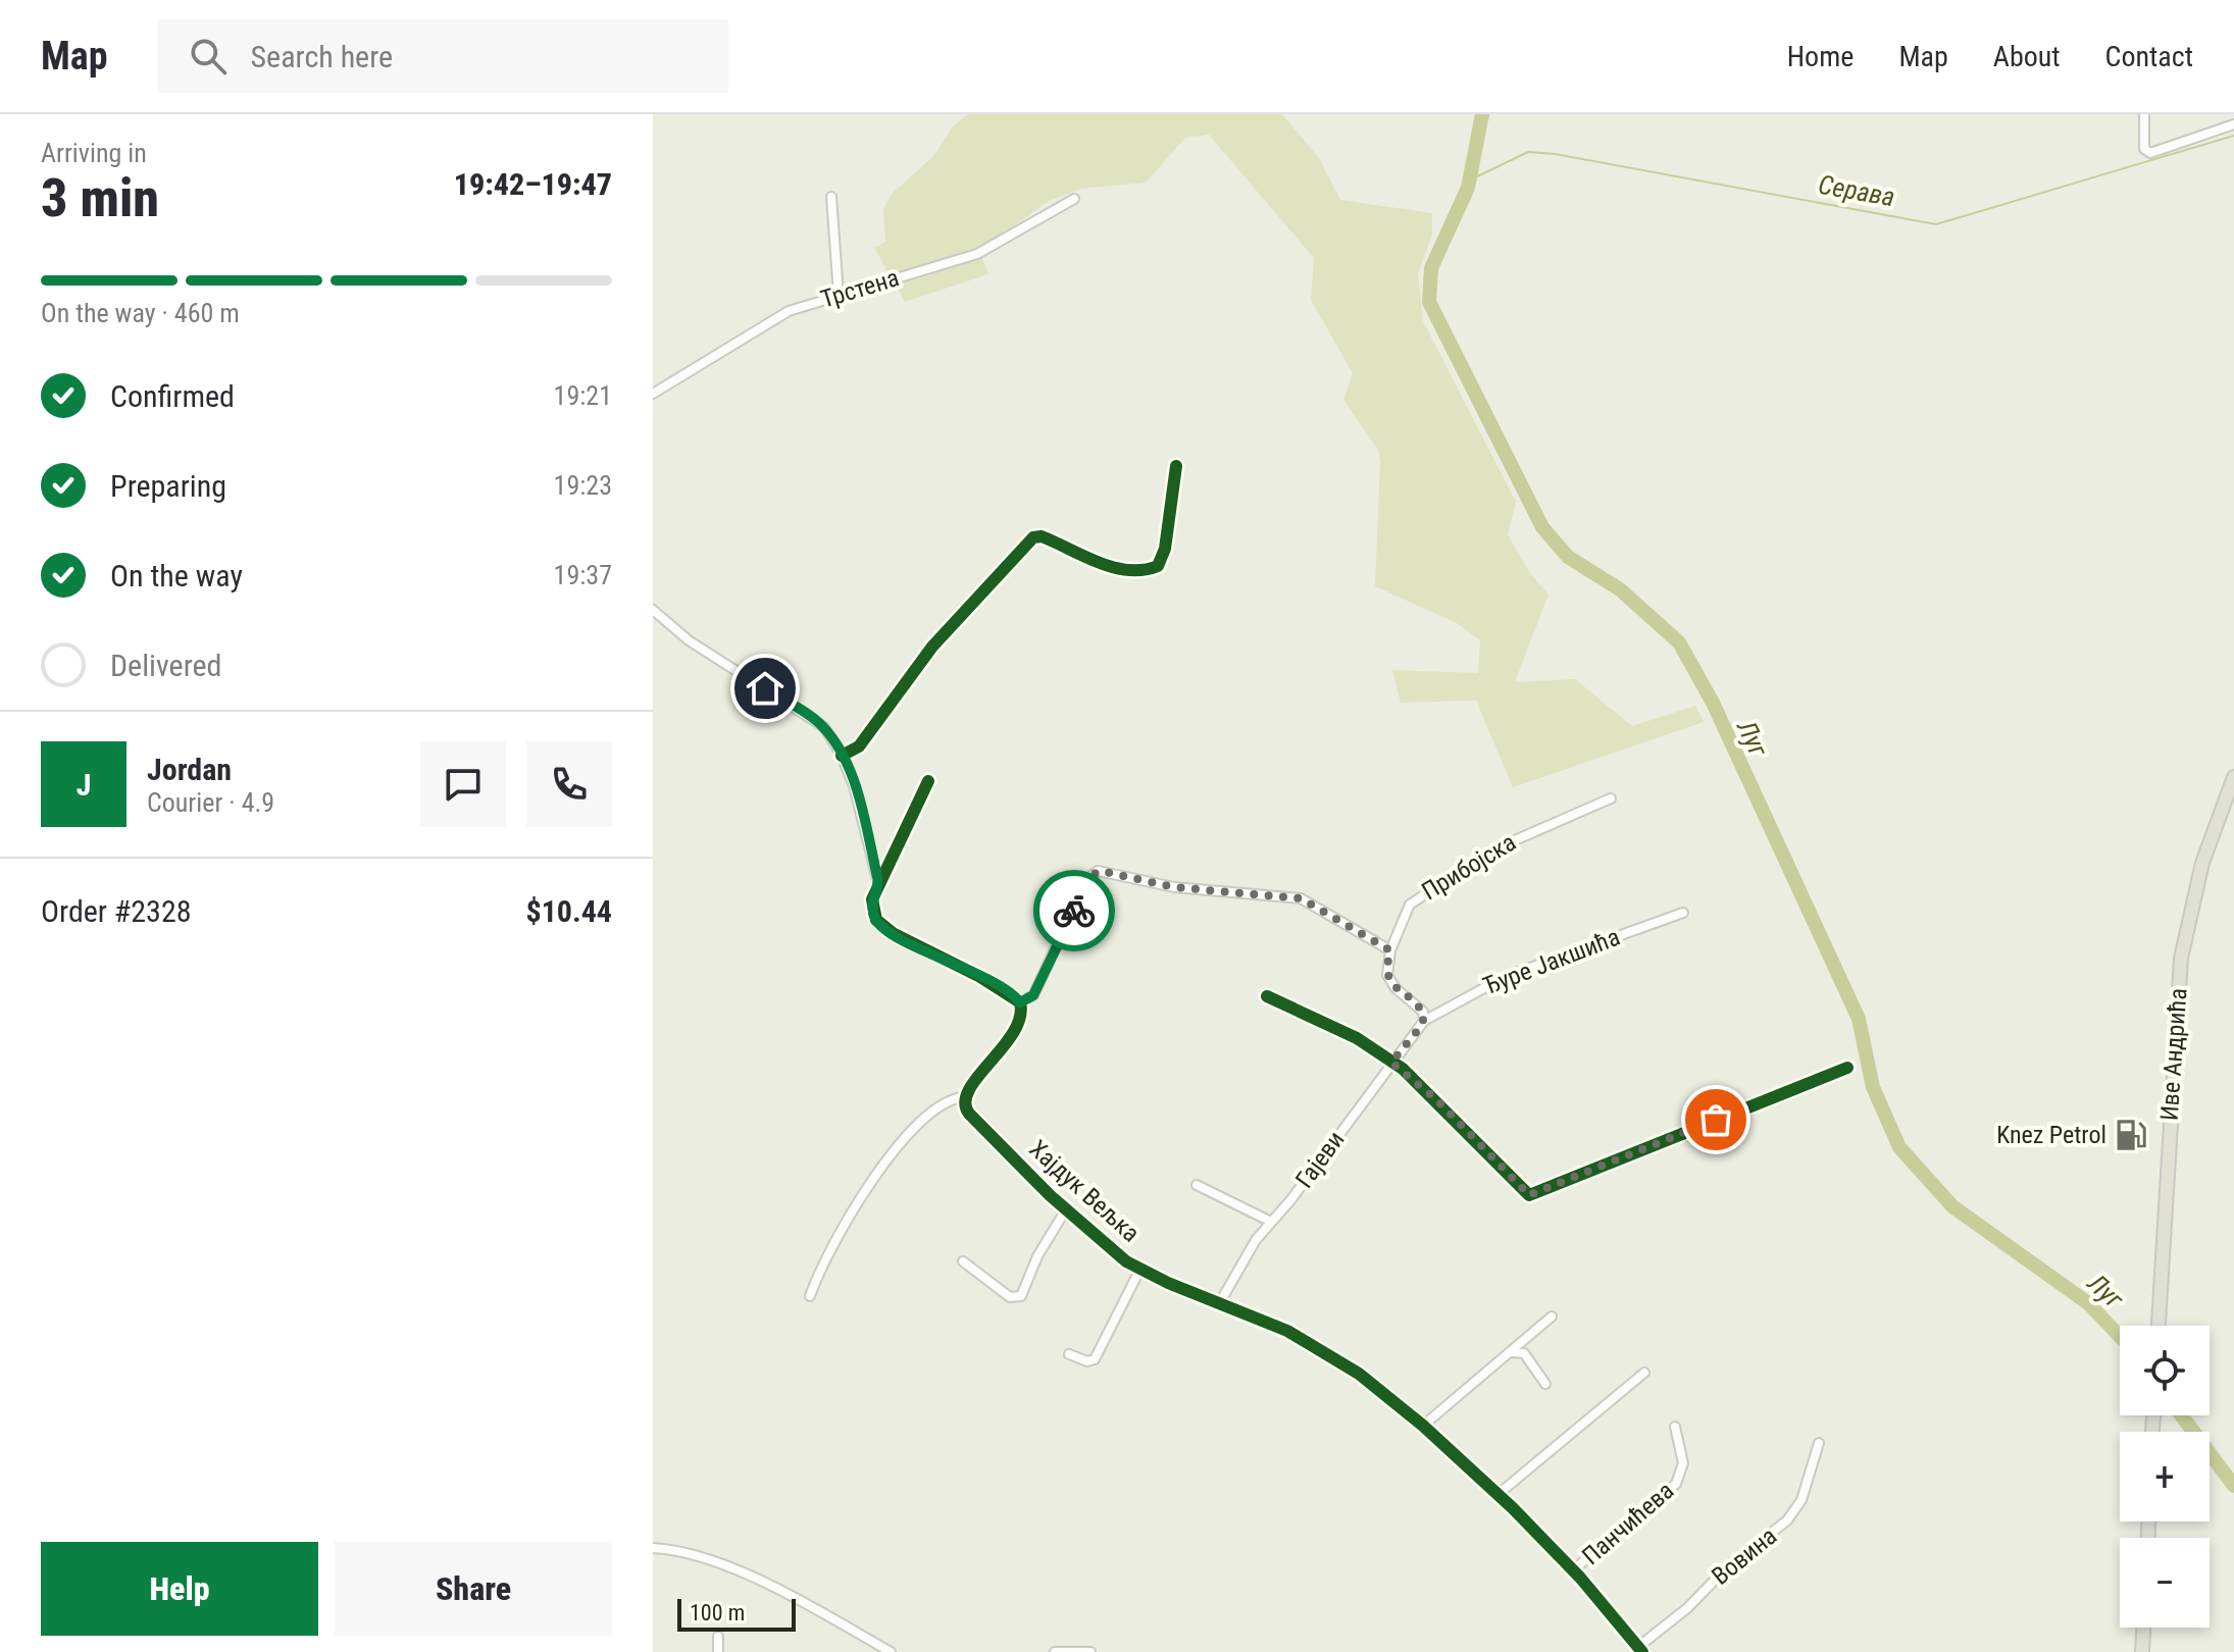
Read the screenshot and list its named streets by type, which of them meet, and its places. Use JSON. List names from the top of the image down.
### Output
{
  "streets": {
    "main road": ["Иве Андрића"],
    "street": [
      "Трстена",
      "Прибојска",
      "Ђуре Јакшића",
      "Гајеви",
      "Хајдук Вељка",
      "Панчићева",
      "Вовина"
    ]
  },
  "crossings": [
    ["Прибојска", "Ђуре Јакшића"],
    ["Прибојска", "Гајеви"],
    ["Ђуре Јакшића", "Гајеви"],
    ["Гајеви", "Хајдук Вељка"],
    ["Хајдук Вељка", "Панчићева"],
    ["Хајдук Вељка", "Вовина"]
  ],
  "water": ["Серава", "Луг"],
  "places": {
    "fuel station": ["Knez Petrol"]
  },
  "scale_bar": "100 m",
  "page": {
    "header": "Map",
    "search": "Search here",
    "nav": [
      "Home",
      "Map",
      "About",
      "Contact"
    ],
    "heading": ["3 min", "Arriving in", "19:42–19:47"],
    "panel": [
      "Jordan",
      "Courier · 4.9",
      "Order #2328",
      "$10.44"
    ],
    "bar": "On the way · 460 m",
    "list": [
      ["Confirmed", "19:21"],
      ["Preparing", "19:23"],
      ["On the way", "19:37"],
      "Delivered"
    ],
    "round": "J",
    "map_buttons": ["+", "−"],
    "buttons": ["Help", "Share"],
    "scale": "100 m"
  }
}
